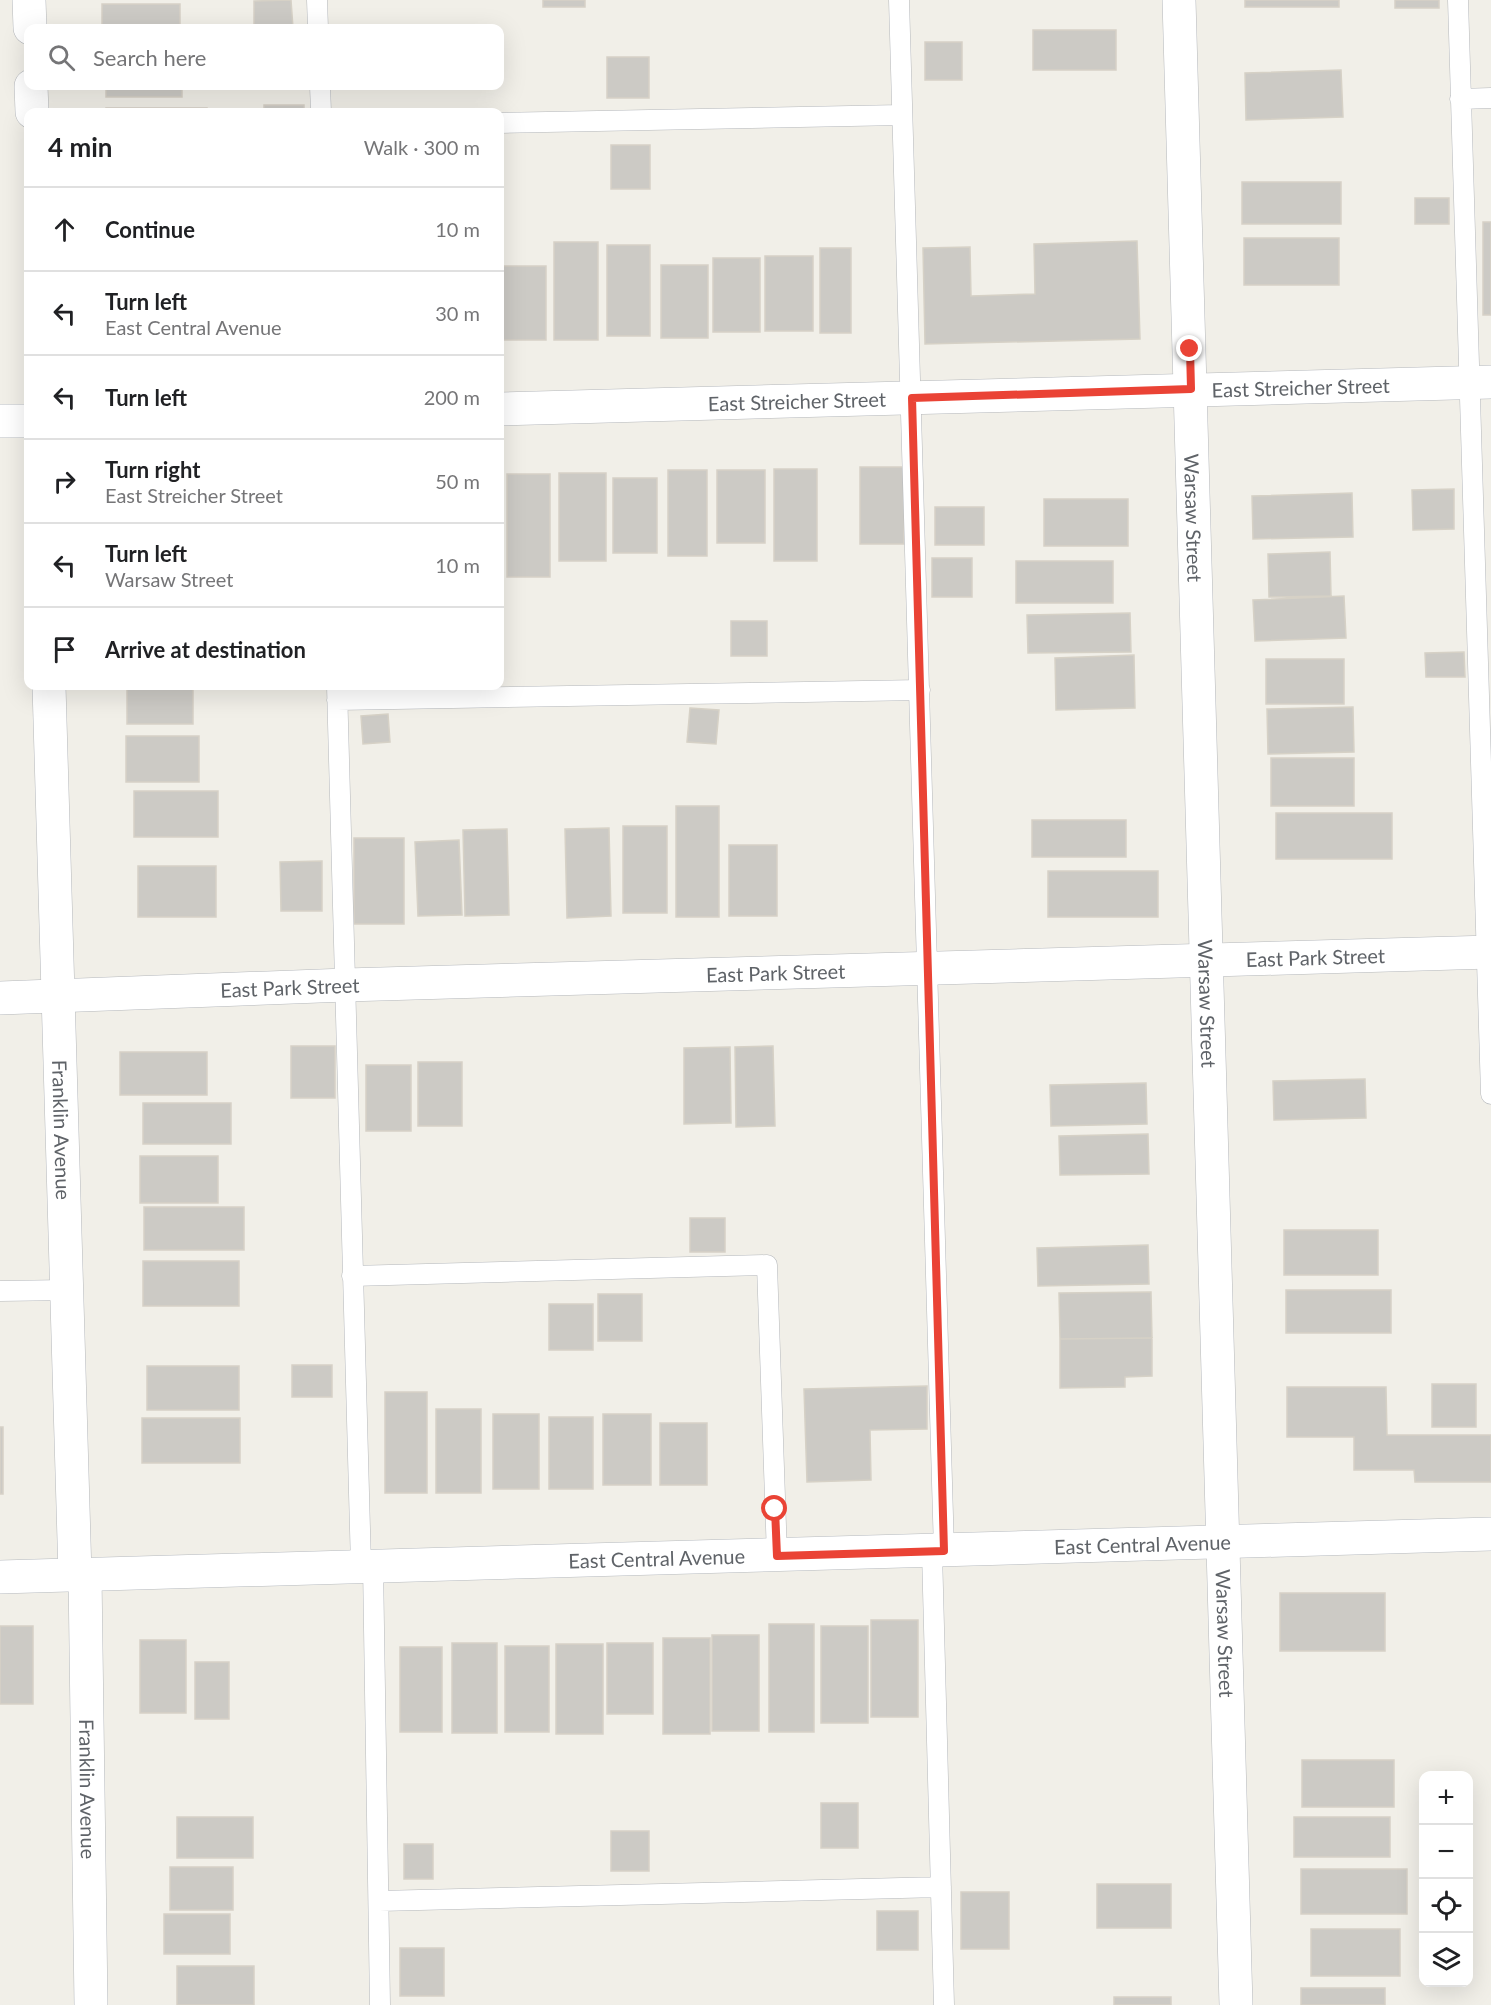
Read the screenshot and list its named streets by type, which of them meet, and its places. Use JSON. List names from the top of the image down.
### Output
{
  "streets": {
    "street": [
      "East Streicher Street",
      "Warsaw Street",
      "East Park Street",
      "Franklin Avenue",
      "East Central Avenue"
    ]
  },
  "crossings": [
    ["East Streicher Street", "Warsaw Street"],
    ["Warsaw Street", "East Park Street"],
    ["Warsaw Street", "East Central Avenue"],
    ["East Park Street", "Franklin Avenue"],
    ["Franklin Avenue", "East Central Avenue"]
  ],
  "page": {
    "search": "Search here",
    "heading": ["4 min", "Walk · 300 m"],
    "list": [
      ["Continue", "10 m"],
      ["Turn left", "East Central Avenue", "30 m"],
      ["Turn left", "200 m"],
      ["Turn right", "East Streicher Street", "50 m"],
      ["Turn left", "Warsaw Street", "10 m"],
      "Arrive at destination"
    ],
    "map_buttons": ["+", "−"]
  }
}
